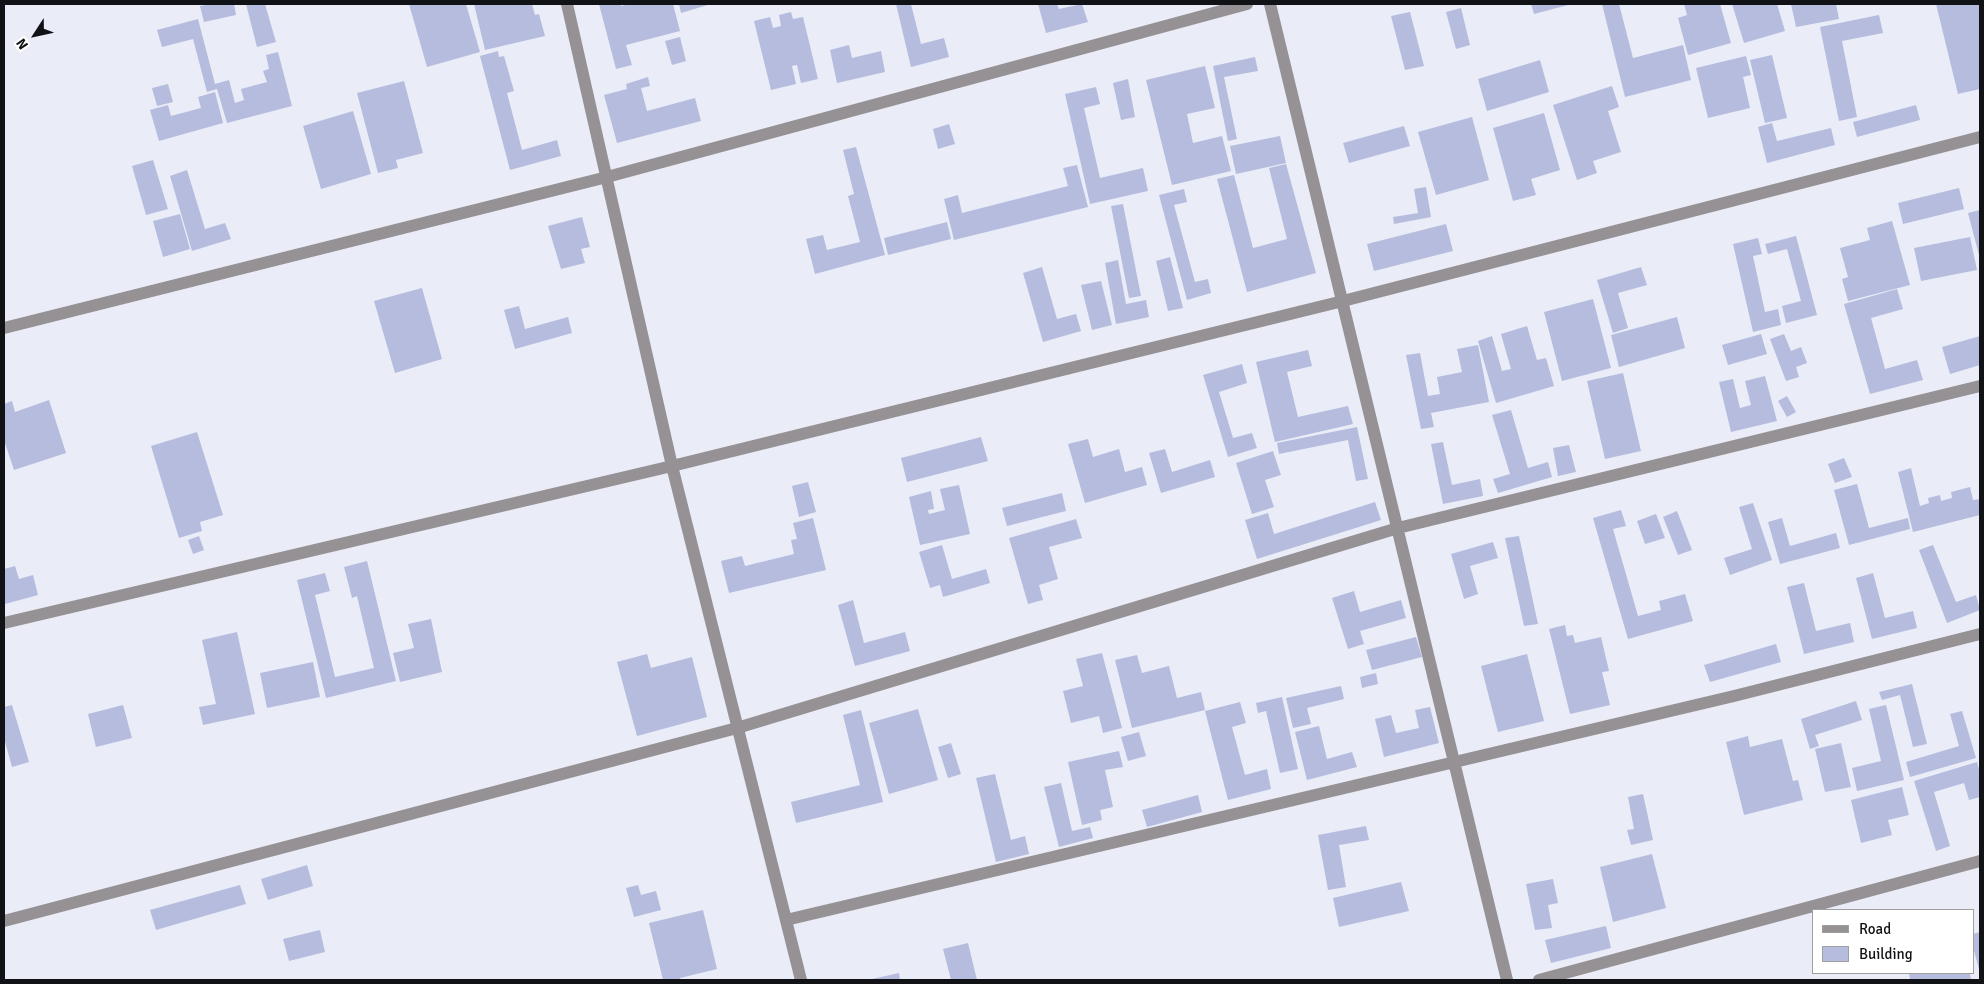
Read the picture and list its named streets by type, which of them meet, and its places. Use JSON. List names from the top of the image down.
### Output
{
  "legend": ["Road", "Building"],
  "north": "bottom left"
}
